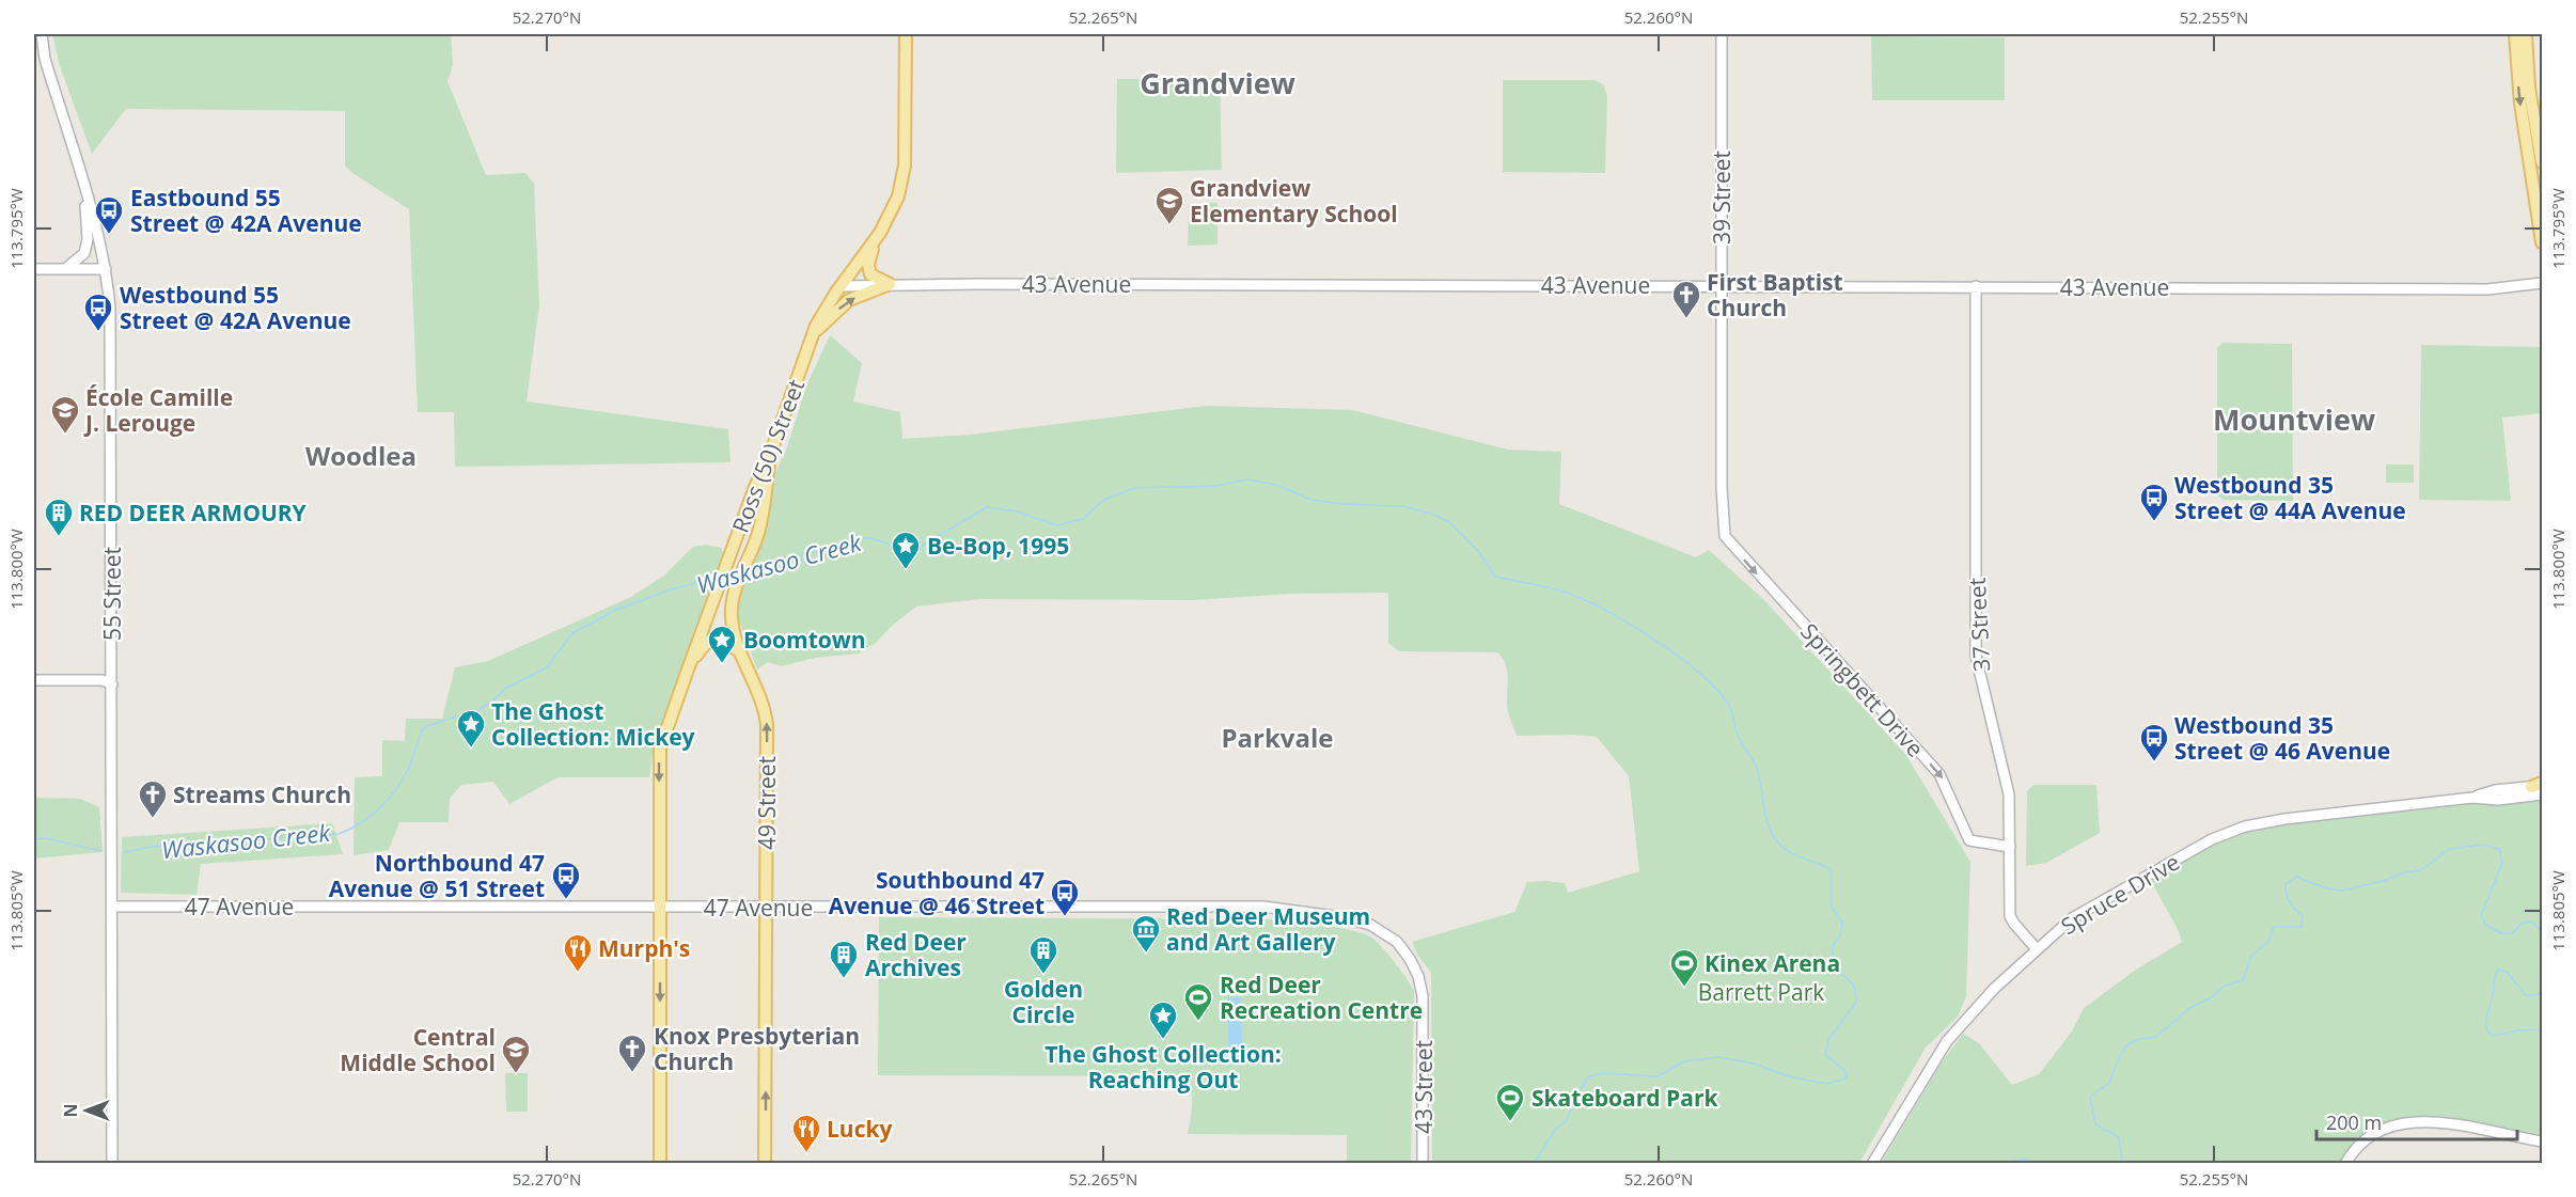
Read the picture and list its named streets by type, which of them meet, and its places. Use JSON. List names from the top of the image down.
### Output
{
  "streets": {
    "main road": ["Ross (50) Street", "49 Street"],
    "street": [
      "39 Street",
      "43 Avenue",
      "55 Street",
      "37 Street",
      "Springbett Drive",
      "Spruce Drive",
      "47 Avenue",
      "43 Street"
    ]
  },
  "crossings": [
    ["39 Street", "43 Avenue"],
    ["39 Street", "Springbett Drive"],
    ["43 Avenue", "Ross (50) Street"],
    ["43 Avenue", "37 Street"],
    ["Ross (50) Street", "49 Street"],
    ["Ross (50) Street", "47 Avenue"],
    ["55 Street", "47 Avenue"],
    ["37 Street", "Springbett Drive"],
    ["37 Street", "Spruce Drive"],
    ["49 Street", "47 Avenue"],
    ["47 Avenue", "43 Street"]
  ],
  "one_way": ["Ross (50) Street", "Springbett Drive", "49 Street"],
  "districts": [
    "Grandview",
    "Mountview",
    "Woodlea",
    "Parkvale"
  ],
  "water": ["Waskasoo Creek"],
  "parks": ["Barrett Park"],
  "places": {
    "school or university": ["Grandview Elementary School", "École Camille J. Lerouge", "Central Middle School"],
    "bus stop": [
      "Eastbound 55 Street @ 42A Avenue",
      "Westbound 55 Street @ 42A Avenue",
      "Westbound 35 Street @ 44A Avenue",
      "Westbound 35 Street @ 46 Avenue",
      "Northbound 47 Avenue @ 51 Street",
      "Southbound 47 Avenue @ 46 Street"
    ],
    "church": ["First Baptist Church", "Streams Church", "Knox Presbyterian Church"],
    "building": ["RED DEER ARMOURY", "Golden Circle", "Red Deer Archives"],
    "place": [
      "Be-Bop, 1995",
      "Boomtown",
      "The Ghost Collection: Mickey",
      "The Ghost Collection: Reaching Out"
    ],
    "museum": ["Red Deer Museum and Art Gallery"],
    "restaurant": ["Murph's", "Lucky"],
    "sports": ["Kinex Arena", "Red Deer Recreation Centre", "Skateboard Park"]
  },
  "scale_bar": "200 m",
  "north": "left",
  "coordinates": [
    "52.270°N",
    "52.265°N",
    "52.260°N",
    "52.255°N",
    "113.795°W",
    "113.800°W",
    "113.805°W"
  ]
}
